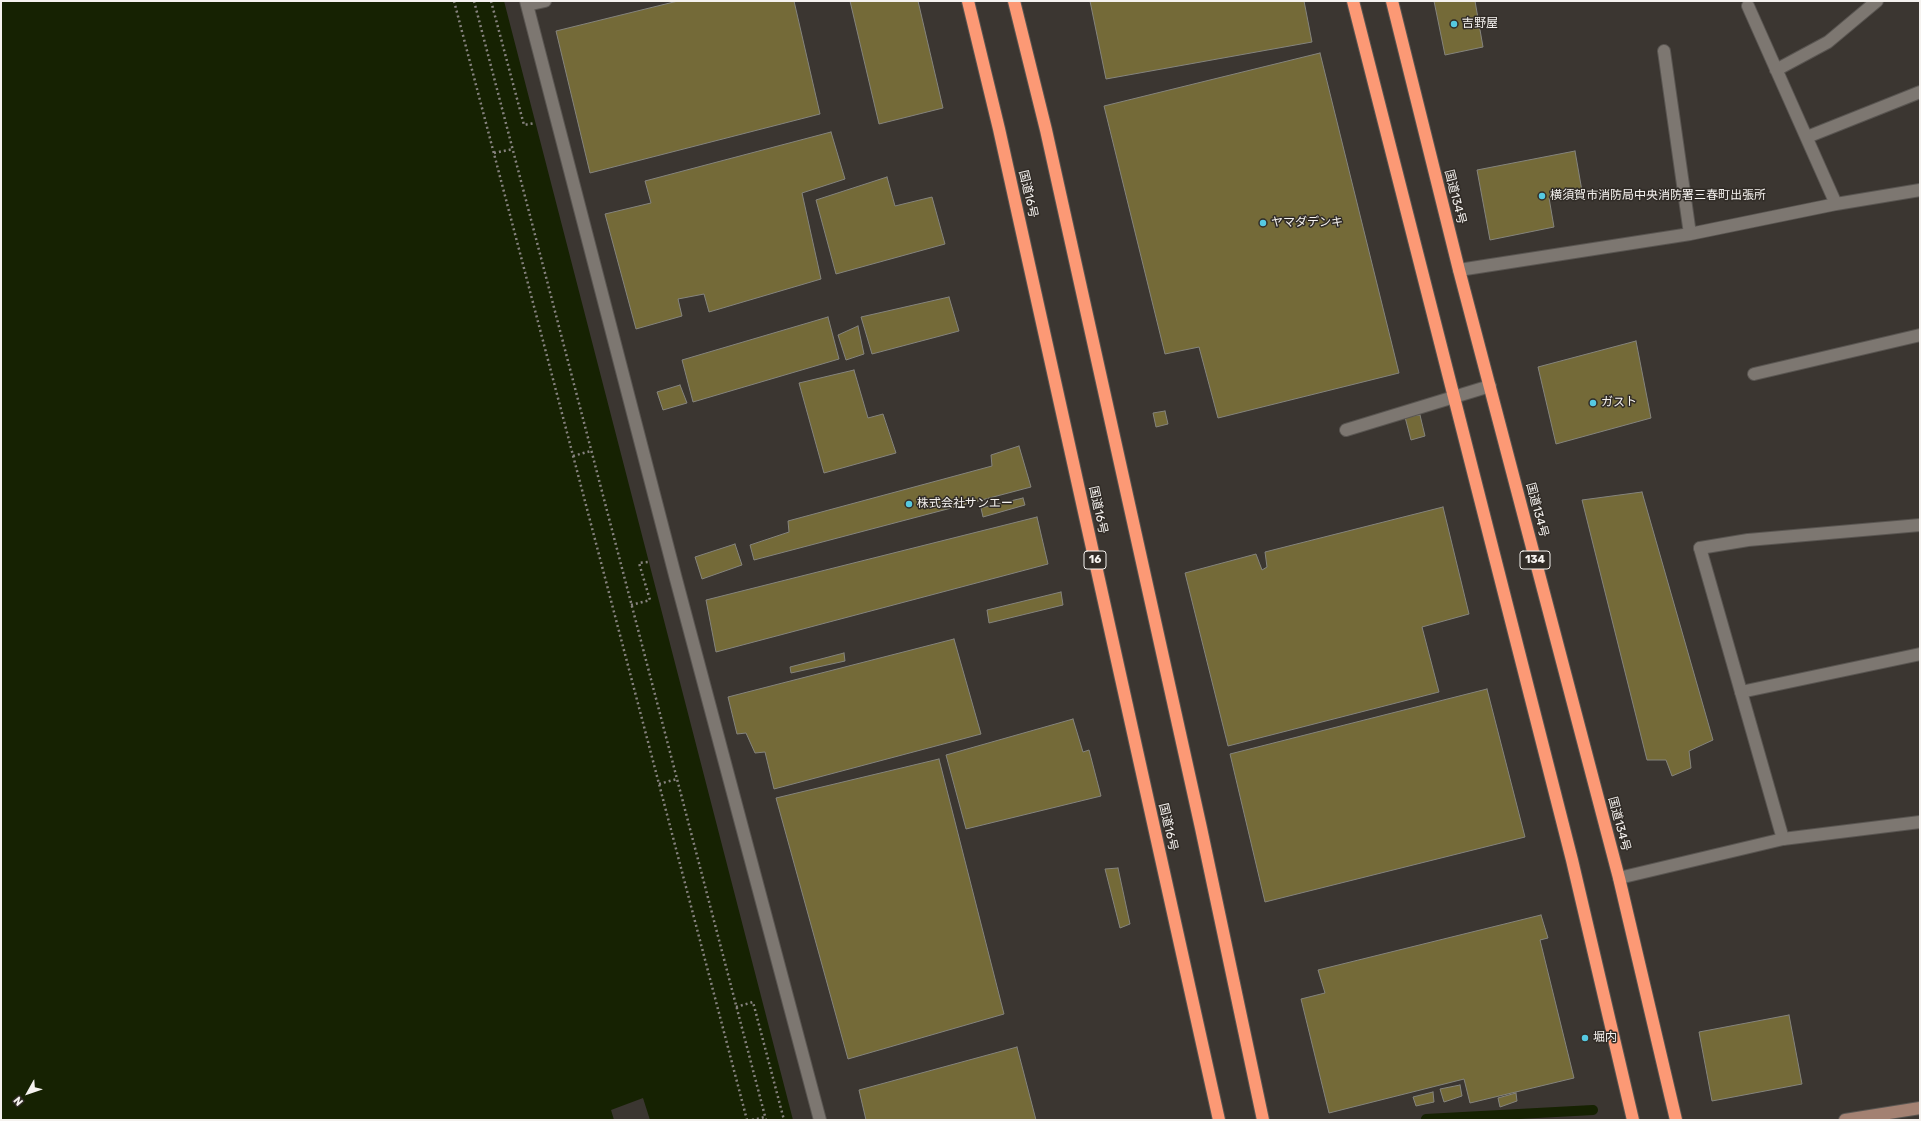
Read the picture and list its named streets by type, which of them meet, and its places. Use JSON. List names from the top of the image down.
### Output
{
  "streets": {
    "highway": [
      "国道16号",
      "国道134号",
      "16",
      "134"
    ]
  },
  "places": [
    "吉野屋",
    "横須賀市消防局中央消防署三春町出張所",
    "ヤマダデンキ",
    "ガスト",
    "株式会社サンエー",
    "堀内"
  ],
  "north": "bottom left"
}
